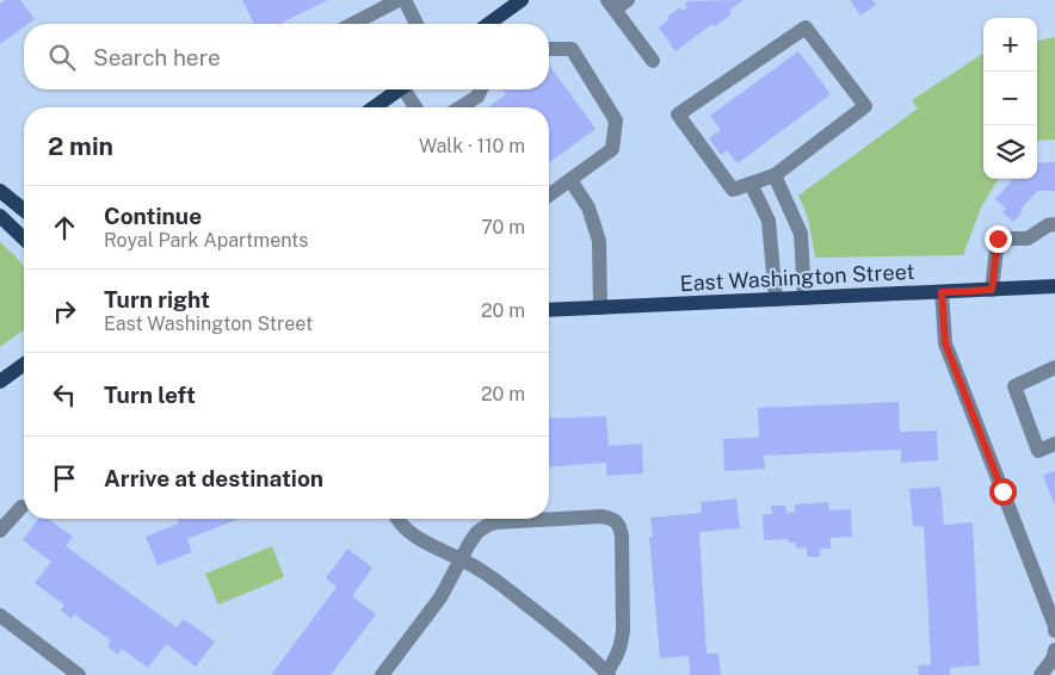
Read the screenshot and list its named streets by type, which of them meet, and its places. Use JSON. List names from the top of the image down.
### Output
{
  "streets": {
    "main road": ["East Washington Street"]
  },
  "page": {
    "map_buttons": ["+", "−"],
    "search": "Search here",
    "heading": ["2 min", "Walk · 110 m"],
    "list": [
      ["Continue", "Royal Park Apartments", "70 m"],
      ["Turn right", "East Washington Street", "20 m"],
      ["Turn left", "20 m"],
      "Arrive at destination"
    ]
  }
}
